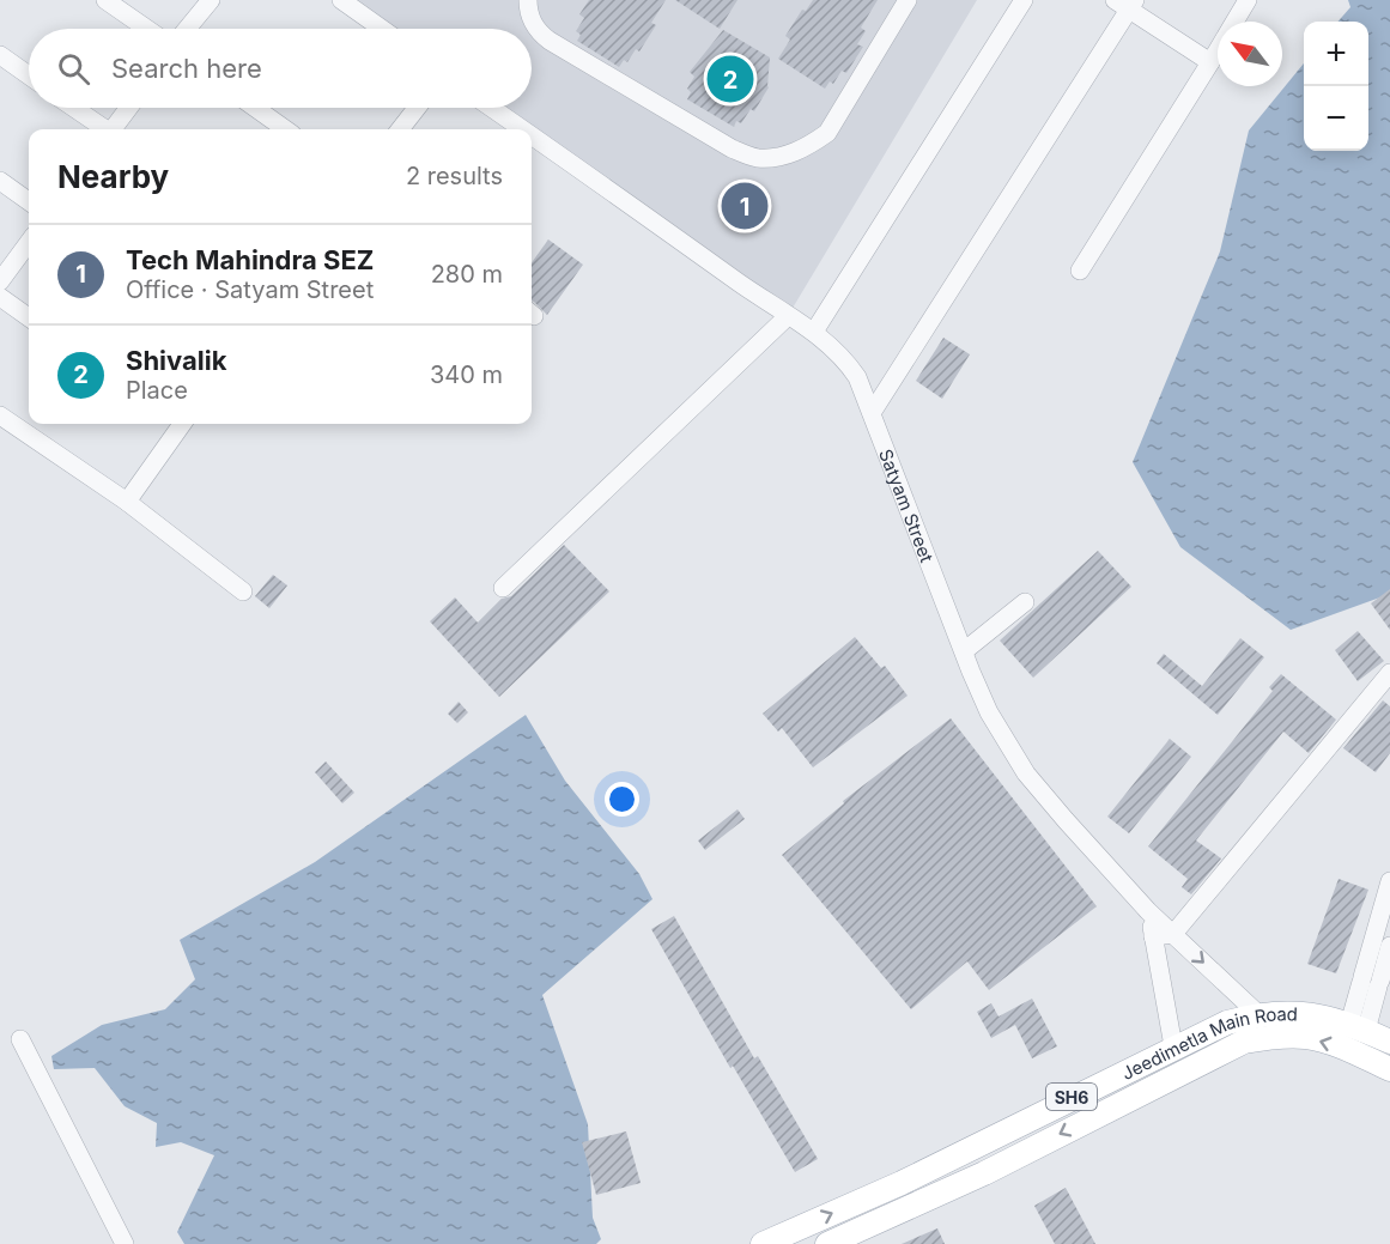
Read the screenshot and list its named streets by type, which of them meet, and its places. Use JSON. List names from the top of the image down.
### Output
{
  "streets": {
    "main road": ["Jeedimetla Main Road", "SH6"],
    "street": ["Satyam Street"]
  },
  "crossings": [
    ["Satyam Street", "Jeedimetla Main Road"]
  ],
  "north": "top left",
  "page": {
    "map_buttons": ["+", "−"],
    "search": "Search here",
    "pins": ["2", "1"],
    "heading": ["Nearby", "2 results"],
    "list": [
      {
        "mark": "1",
        "name": "Tech Mahindra SEZ",
        "note": "Office · Satyam Street",
        "value": "280 m"
      },
      {
        "mark": "2",
        "name": "Shivalik",
        "note": "Place",
        "value": "340 m"
      }
    ]
  }
}
